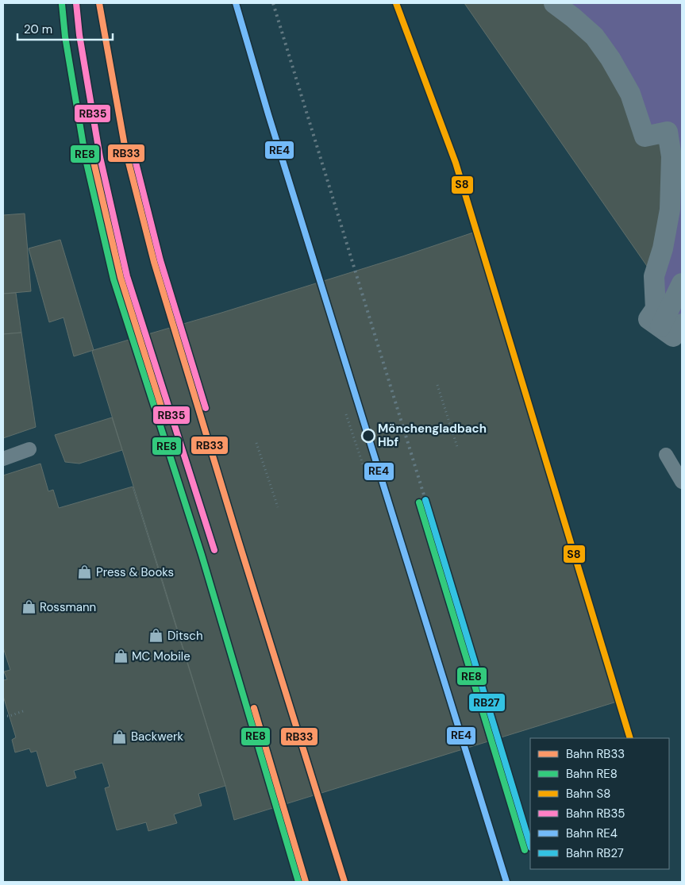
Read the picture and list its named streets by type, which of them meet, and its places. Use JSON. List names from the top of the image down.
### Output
{
  "places": {
    "other": ["Mönchengladbach Hbf"],
    "shop": [
      "Press & Books",
      "Rossmann",
      "Ditsch",
      "MC Mobile",
      "Backwerk"
    ]
  },
  "lines": [
    "rail line RB33",
    "rail line S8",
    "rail line RB35",
    "rail line RE4",
    "rail line RE8",
    "rail line RB27"
  ],
  "legend": [
    "Bahn RB33",
    "Bahn RE8",
    "Bahn S8",
    "Bahn RB35",
    "Bahn RE4",
    "Bahn RB27"
  ],
  "scale_bar": "20 m"
}
